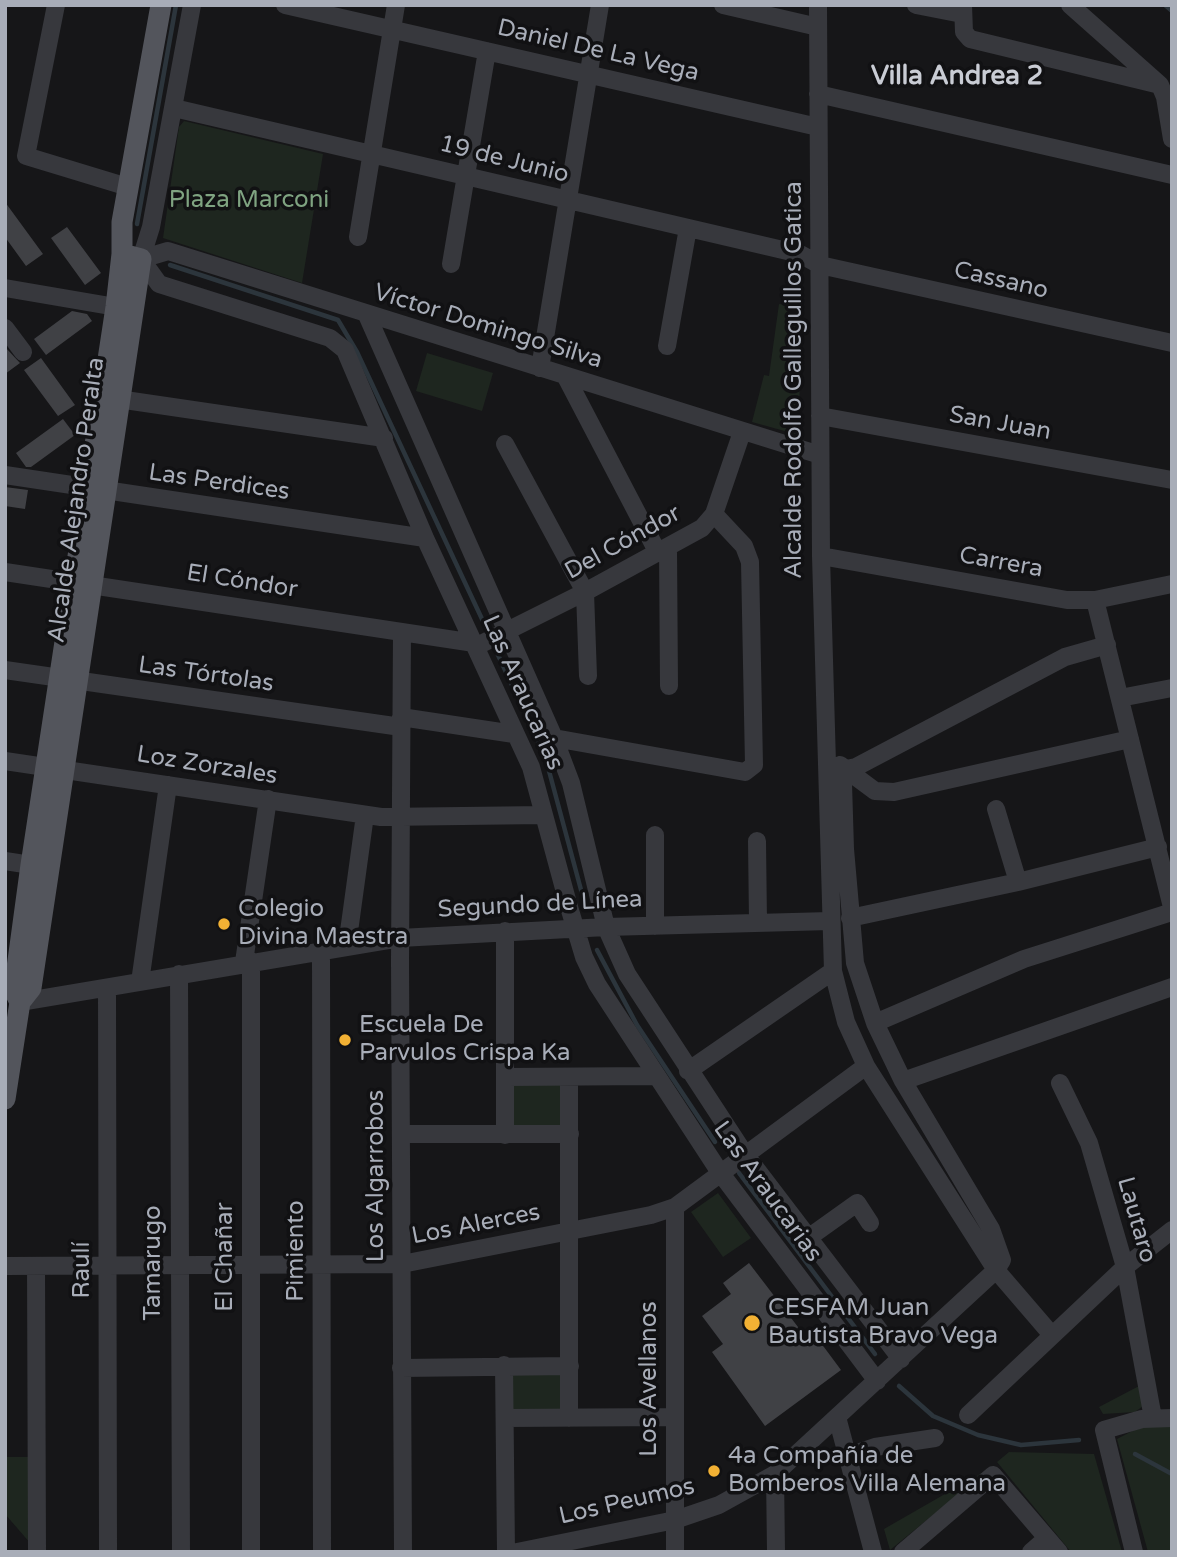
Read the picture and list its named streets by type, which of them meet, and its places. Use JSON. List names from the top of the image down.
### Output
{
  "streets": {
    "main road": ["Alcalde Alejandro Peralta"],
    "street": [
      "Daniel De La Vega",
      "19 de Junio",
      "Cassano",
      "Víctor Domingo Silva",
      "Alcalde Rodolfo Galleguillos Gatica",
      "San Juan",
      "Las Perdices",
      "Del Cóndor",
      "Carrera",
      "El Cóndor",
      "Las Tórtolas",
      "Las Araucarias",
      "Loz Zorzales",
      "Segundo de Línea",
      "Los Algarrobos",
      "Lautaro",
      "Los Alerces",
      "Pimiento",
      "El Chañar",
      "Tamarugo",
      "Raulí",
      "Los Avellanos",
      "Los Peumos"
    ]
  },
  "crossings": [
    ["Daniel De La Vega", "Alcalde Rodolfo Galleguillos Gatica"],
    ["19 de Junio", "Cassano"],
    ["19 de Junio", "Alcalde Rodolfo Galleguillos Gatica"],
    ["19 de Junio", "Alcalde Alejandro Peralta"],
    ["Cassano", "Alcalde Rodolfo Galleguillos Gatica"],
    ["Víctor Domingo Silva", "Alcalde Rodolfo Galleguillos Gatica"],
    ["Víctor Domingo Silva", "Alcalde Alejandro Peralta"],
    ["Víctor Domingo Silva", "Del Cóndor"],
    ["Víctor Domingo Silva", "Las Araucarias"],
    ["Alcalde Rodolfo Galleguillos Gatica", "San Juan"],
    ["Alcalde Rodolfo Galleguillos Gatica", "Carrera"],
    ["Alcalde Rodolfo Galleguillos Gatica", "Segundo de Línea"],
    ["Alcalde Rodolfo Galleguillos Gatica", "Los Alerces"],
    ["Alcalde Rodolfo Galleguillos Gatica", "Los Peumos"],
    ["Las Perdices", "Alcalde Alejandro Peralta"],
    ["Las Perdices", "Las Araucarias"],
    ["Alcalde Alejandro Peralta", "El Cóndor"],
    ["Alcalde Alejandro Peralta", "Las Tórtolas"],
    ["Alcalde Alejandro Peralta", "Las Araucarias"],
    ["Alcalde Alejandro Peralta", "Loz Zorzales"],
    ["Alcalde Alejandro Peralta", "Segundo de Línea"],
    ["Del Cóndor", "El Cóndor"],
    ["Del Cóndor", "Las Araucarias"],
    ["El Cóndor", "Las Araucarias"],
    ["El Cóndor", "Los Algarrobos"],
    ["Las Tórtolas", "Las Araucarias"],
    ["Las Tórtolas", "Los Algarrobos"],
    ["Las Araucarias", "Loz Zorzales"],
    ["Las Araucarias", "Segundo de Línea"],
    ["Las Araucarias", "Los Alerces"],
    ["Las Araucarias", "Los Peumos"],
    ["Loz Zorzales", "Los Algarrobos"],
    ["Loz Zorzales", "El Chañar"],
    ["Segundo de Línea", "Los Algarrobos"],
    ["Segundo de Línea", "Pimiento"],
    ["Segundo de Línea", "El Chañar"],
    ["Segundo de Línea", "Tamarugo"],
    ["Segundo de Línea", "Raulí"],
    ["Los Algarrobos", "Los Alerces"],
    ["Los Alerces", "Pimiento"],
    ["Los Alerces", "El Chañar"],
    ["Los Alerces", "Tamarugo"],
    ["Los Alerces", "Raulí"],
    ["Los Alerces", "Los Avellanos"],
    ["Los Avellanos", "Los Peumos"]
  ],
  "districts": ["Villa Andrea 2"],
  "parks": ["Plaza Marconi"],
  "places": [
    "Colegio Divina Maestra",
    "Escuela De Parvulos Crispa Ka",
    "CESFAM Juan Bautista Bravo Vega",
    "4a Compañía de Bomberos Villa Alemana"
  ]
}
